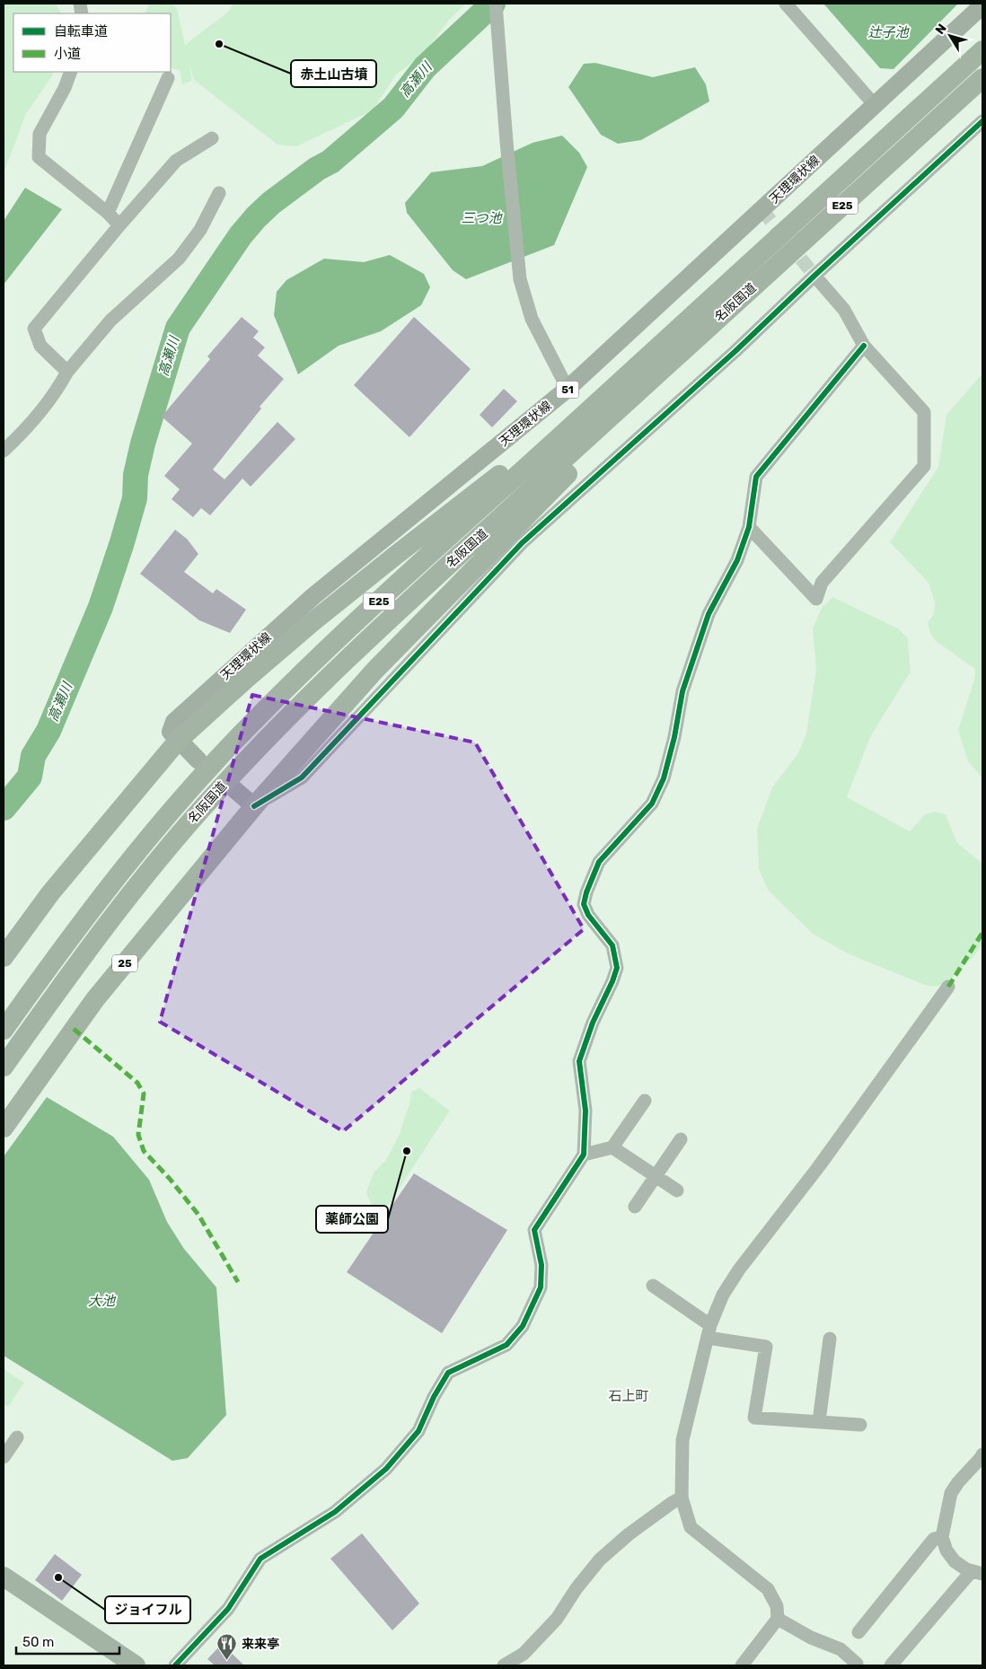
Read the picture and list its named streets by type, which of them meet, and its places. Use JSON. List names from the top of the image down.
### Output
{
  "streets": {
    "highway": ["E25", "名阪国道", "25"],
    "main road": ["天理環状線", "51"]
  },
  "crossings": [
    ["天理環状線", "E25"],
    ["E25", "名阪国道"],
    ["E25", "25"]
  ],
  "districts": ["石上町"],
  "water": [
    "辻子池",
    "高瀬川",
    "三つ池",
    "大池"
  ],
  "places": {
    "other": ["赤土山古墳", "薬師公園", "ジョイフル"],
    "restaurant": ["来来亭"]
  },
  "legend": ["自転車道", "小道"],
  "scale_bar": "50 m",
  "north": "top left"
}
